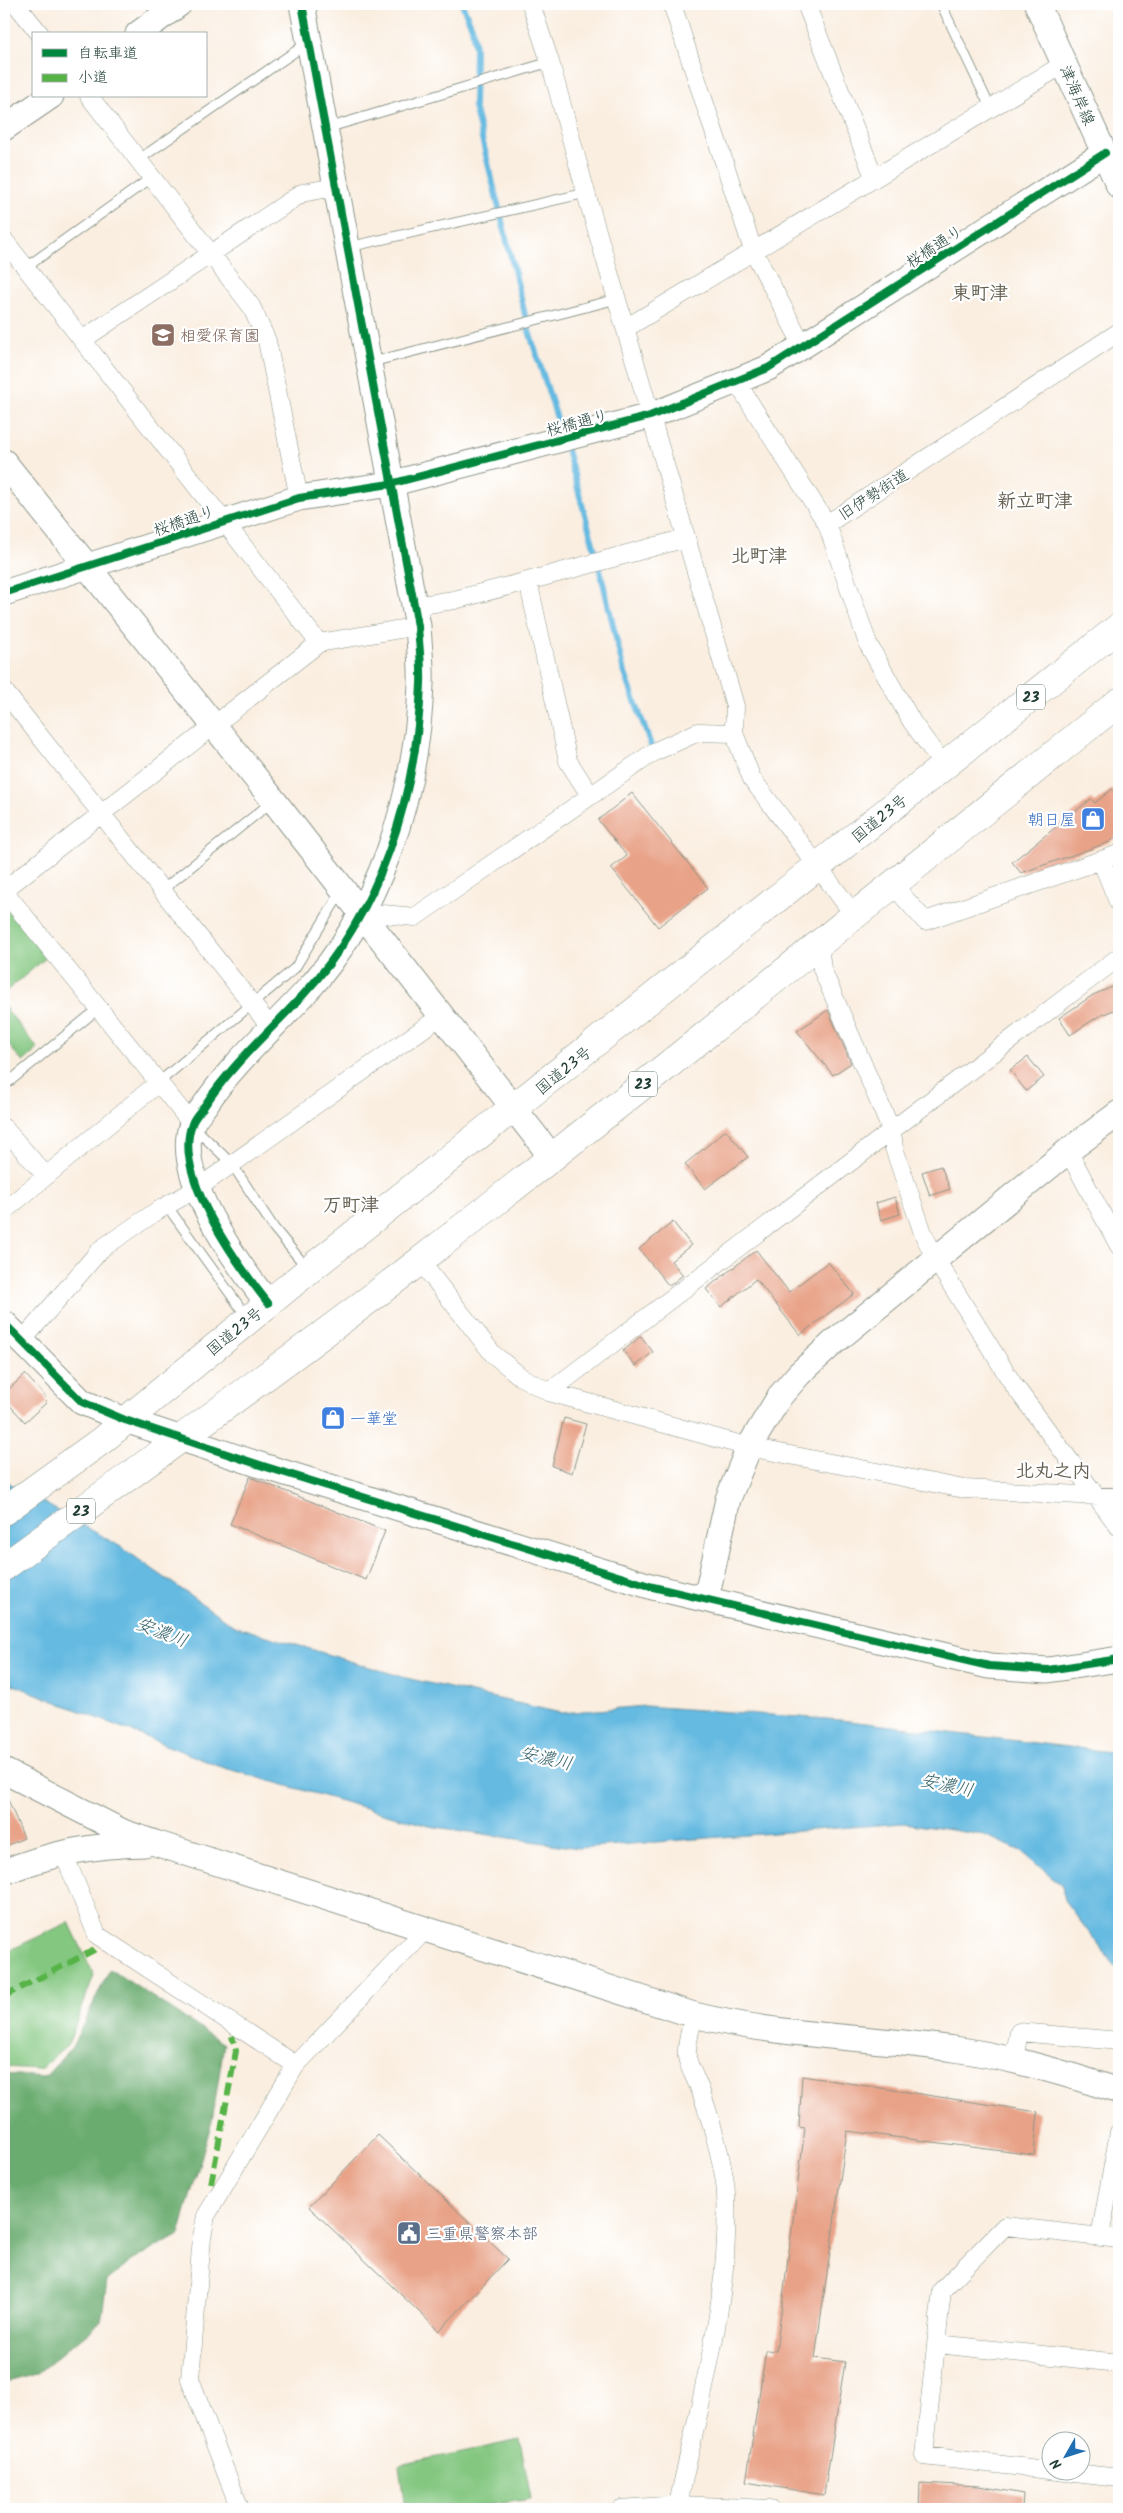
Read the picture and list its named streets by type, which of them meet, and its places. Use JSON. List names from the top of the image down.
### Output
{
  "streets": {
    "highway": ["23", "国道23号"],
    "street": ["津海岸線", "桜橋通り", "旧伊勢街道"]
  },
  "crossings": [
    ["津海岸線", "桜橋通り"],
    ["旧伊勢街道", "国道23号"]
  ],
  "districts": [
    "東町津",
    "新立町津",
    "北町津",
    "万町津",
    "北丸之内"
  ],
  "water": ["安濃川"],
  "places": {
    "school or university": ["相愛保育園"],
    "shop": ["朝日屋", "一華堂"],
    "public building": ["三重県警察本部"]
  },
  "legend": ["自転車道", "小道"],
  "north": "bottom left"
}
